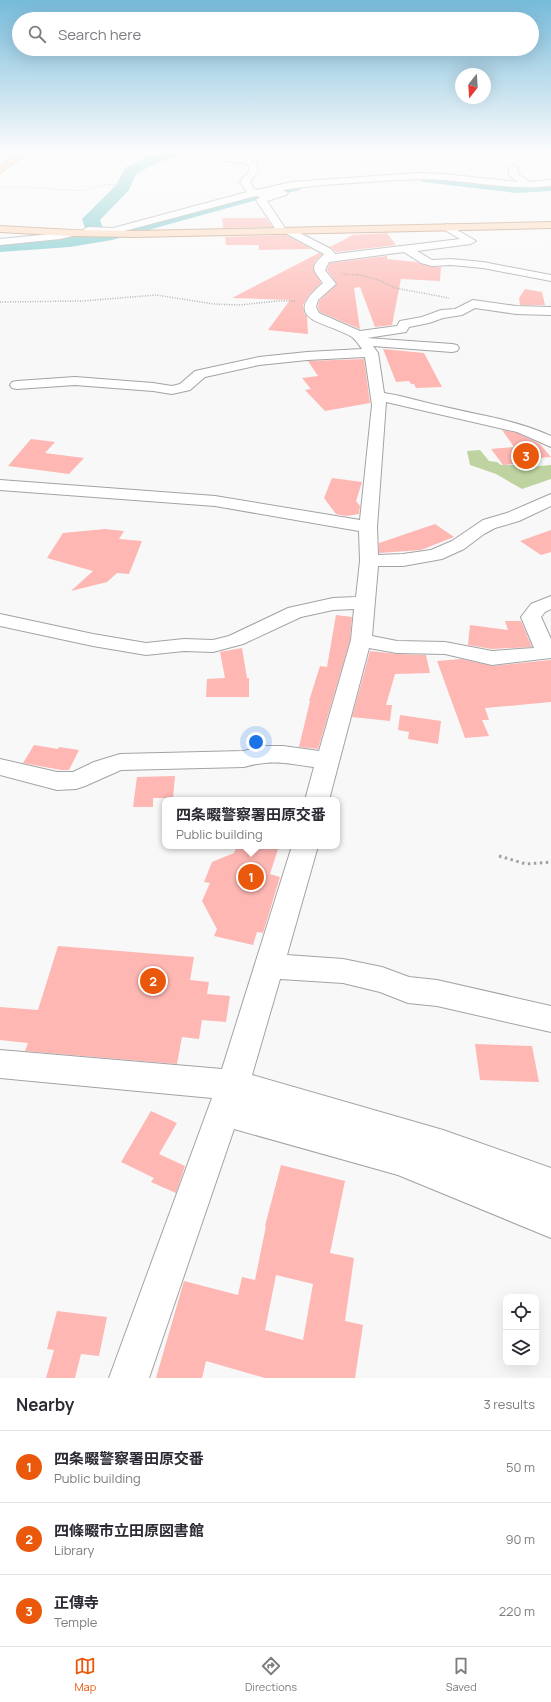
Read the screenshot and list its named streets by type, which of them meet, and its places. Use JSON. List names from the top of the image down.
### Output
{
  "north": "bottom",
  "page": {
    "search": "Search here",
    "pins": ["3", "1", "2"],
    "popup": ["四条畷警察署田原交番", "Public building"],
    "heading": ["Nearby", "3 results"],
    "list": [
      {
        "mark": "1",
        "name": "四条畷警察署田原交番",
        "note": "Public building",
        "value": "50 m"
      },
      {
        "mark": "2",
        "name": "四條畷市立田原図書館",
        "note": "Library",
        "value": "90 m"
      },
      {
        "mark": "3",
        "name": "正傳寺",
        "note": "Temple",
        "value": "220 m"
      }
    ],
    "nav": ["Map", "Directions", "Saved"]
  }
}
